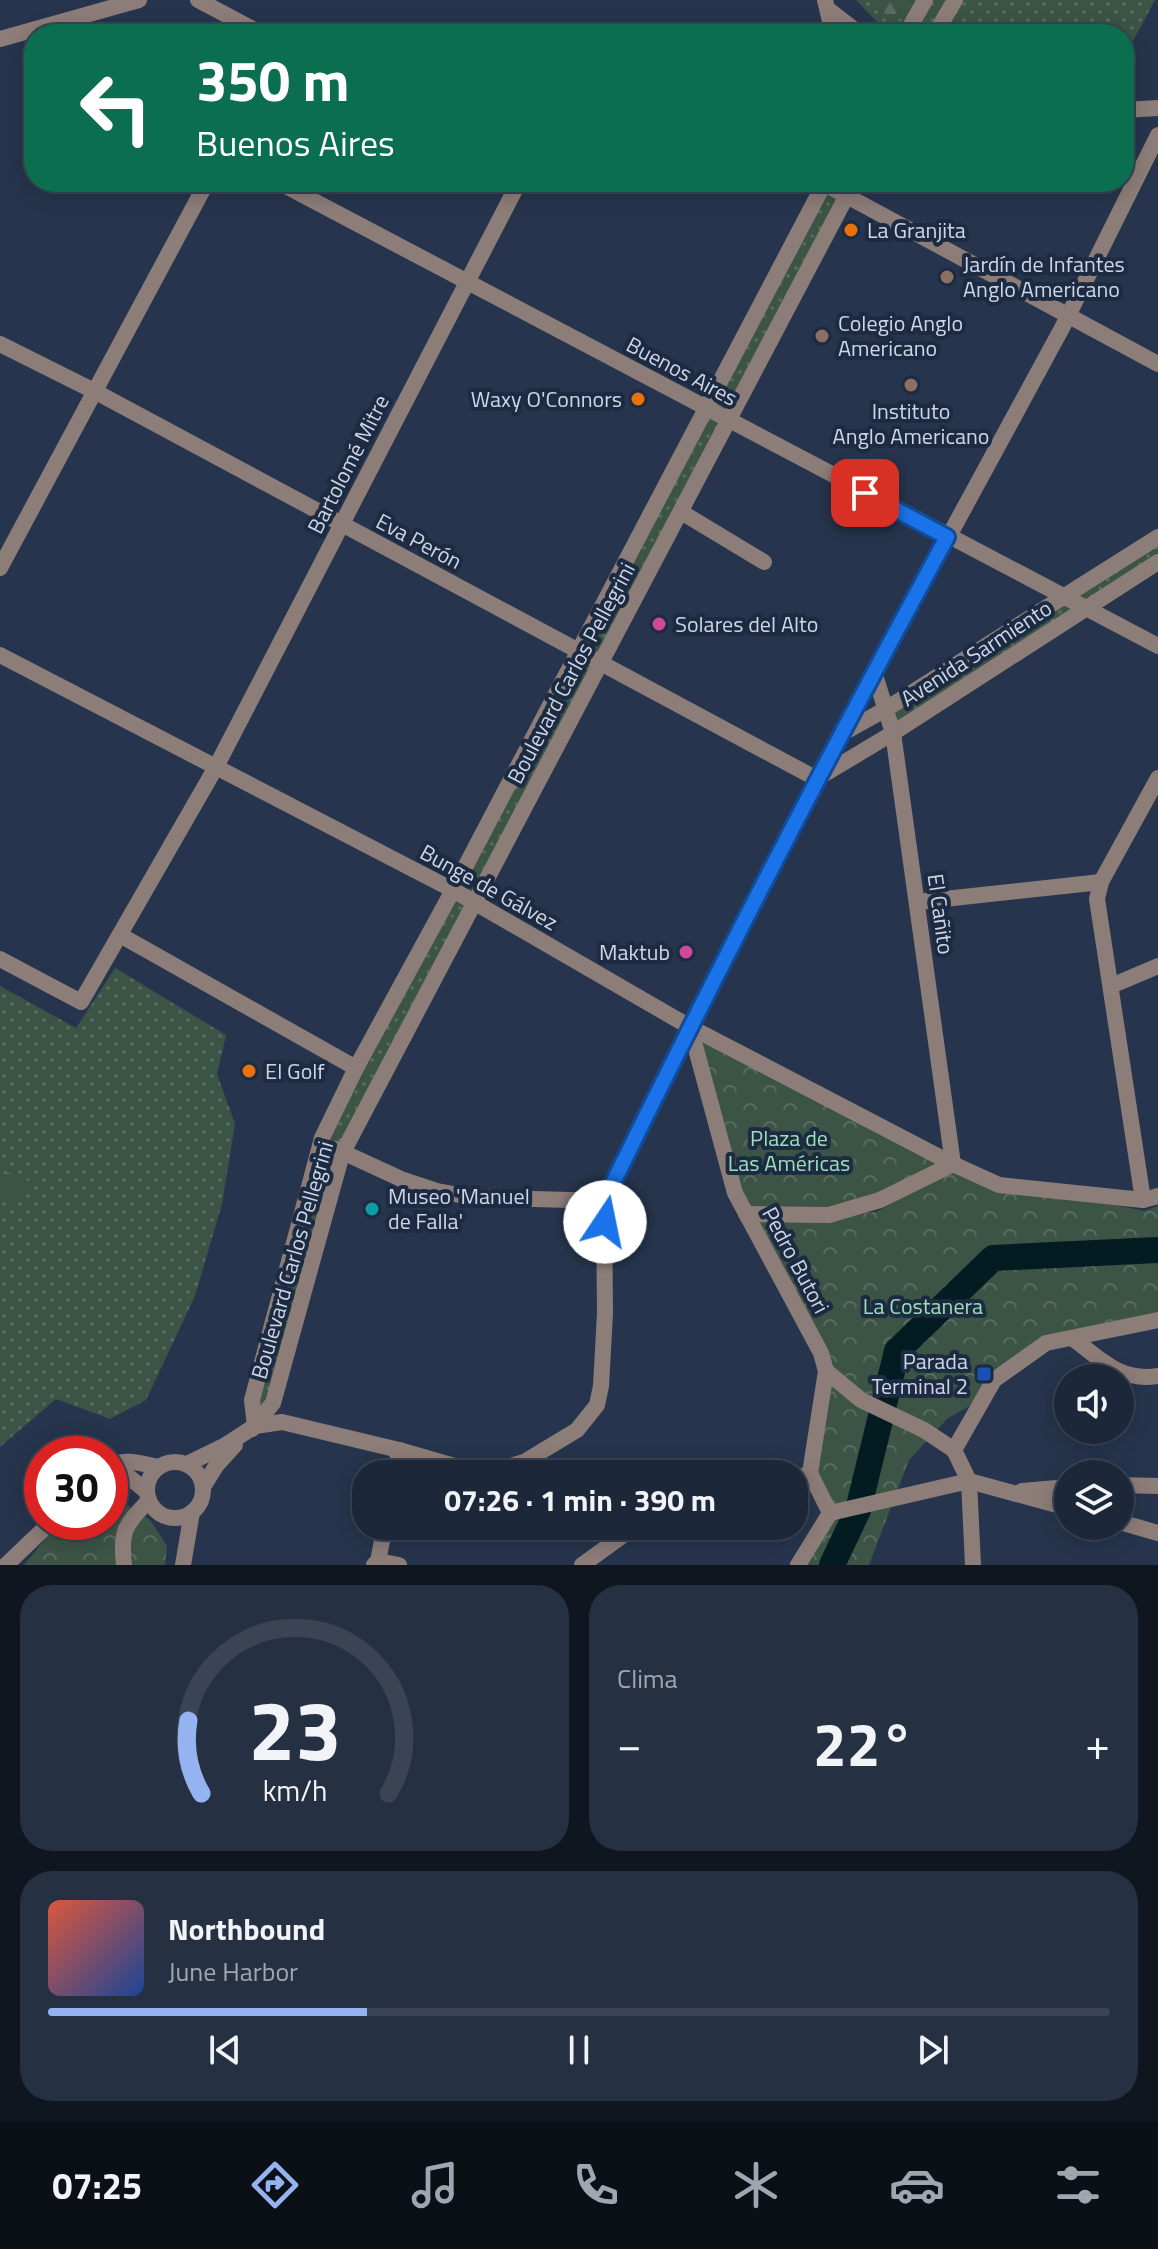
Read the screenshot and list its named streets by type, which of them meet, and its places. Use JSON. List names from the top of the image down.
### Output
{
  "streets": {
    "street": [
      "Buenos Aires",
      "Bartolomé Mitre",
      "Eva Perón",
      "Avenida Sarmiento",
      "Boulevard Carlos Pellegrini",
      "Bunge de Gálvez",
      "El Cañito",
      "Pedro Butori"
    ]
  },
  "crossings": [
    ["Buenos Aires", "Bartolomé Mitre"],
    ["Buenos Aires", "Avenida Sarmiento"],
    ["Buenos Aires", "Boulevard Carlos Pellegrini"],
    ["Bartolomé Mitre", "Eva Perón"],
    ["Bartolomé Mitre", "Bunge de Gálvez"],
    ["Eva Perón", "Avenida Sarmiento"],
    ["Eva Perón", "Boulevard Carlos Pellegrini"],
    ["Avenida Sarmiento", "El Cañito"],
    ["Boulevard Carlos Pellegrini", "Bunge de Gálvez"],
    ["Bunge de Gálvez", "El Cañito"],
    ["Bunge de Gálvez", "Pedro Butori"]
  ],
  "parks": ["Plaza de Las Américas", "La Costanera"],
  "places": {
    "other": [
      "La Granjita",
      "Jardín de Infantes Anglo Americano",
      "Colegio Anglo Americano",
      "Instituto Anglo Americano",
      "Waxy O'Connors",
      "Solares del Alto",
      "Maktub",
      "El Golf",
      "Museo 'Manuel de Falla'"
    ],
    "transit": ["Parada Terminal 2"]
  },
  "page": {
    "turn": ["350 m", "Buenos Aires"],
    "limit": "30",
    "trip": "07:26 · 1 min · 390 m",
    "tile": "Clima",
    "heat": ["−", "22°", "+"],
    "song": ["Northbound", "June Harbor"],
    "tabs": "07:25",
    "gauge": ["23", "km/h"]
  }
}
